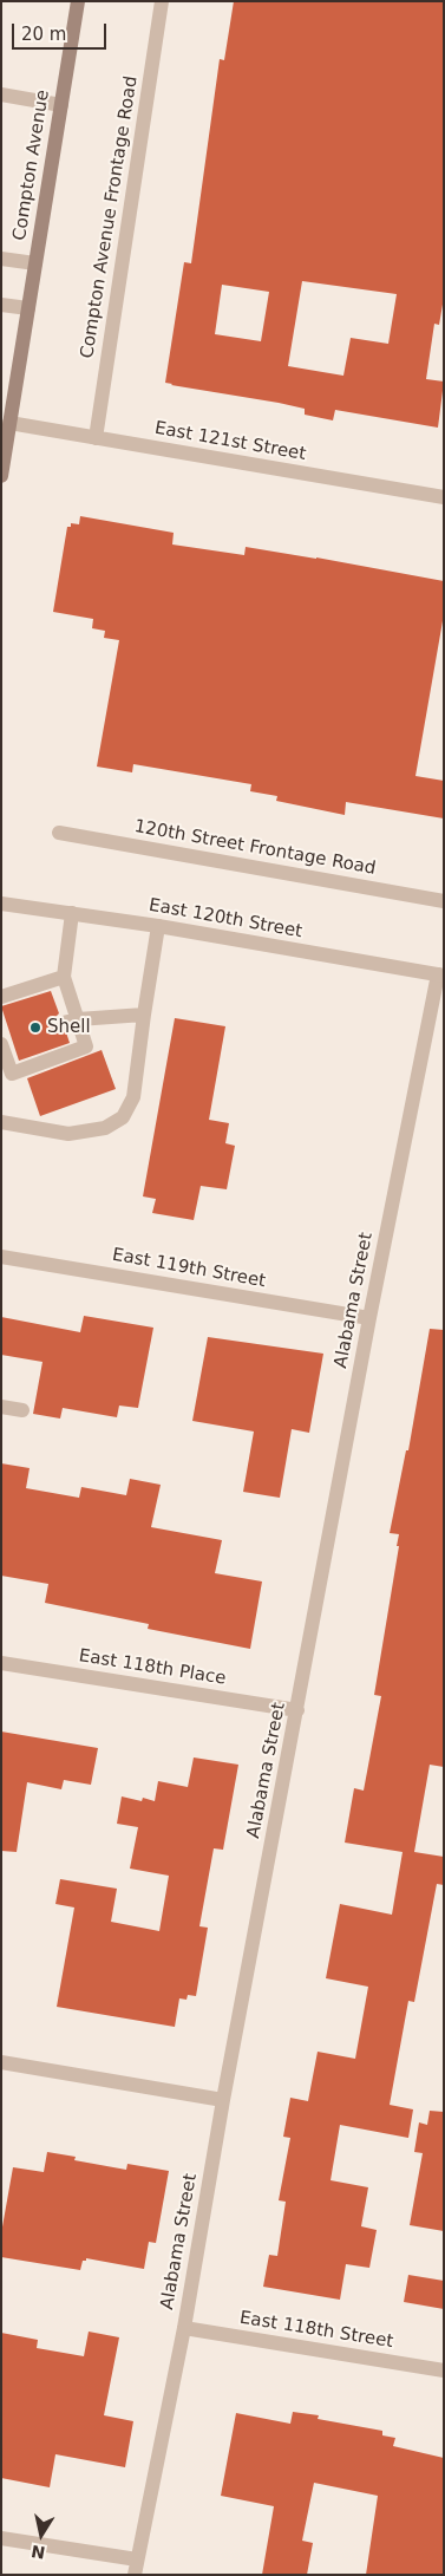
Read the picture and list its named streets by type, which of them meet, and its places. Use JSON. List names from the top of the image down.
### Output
{
  "streets": {
    "main road": ["Compton Avenue"],
    "street": [
      "Compton Avenue Frontage Road",
      "East 121st Street",
      "120th Street Frontage Road",
      "East 120th Street",
      "East 119th Street",
      "Alabama Street",
      "East 118th Place",
      "East 118th Street"
    ]
  },
  "crossings": [
    ["Compton Avenue", "East 121st Street"],
    ["Compton Avenue Frontage Road", "East 121st Street"],
    ["East 120th Street", "Alabama Street"],
    ["East 119th Street", "Alabama Street"],
    ["Alabama Street", "East 118th Place"],
    ["Alabama Street", "East 118th Street"]
  ],
  "places": ["Shell"],
  "scale_bar": "20 m",
  "north": "bottom"
}
